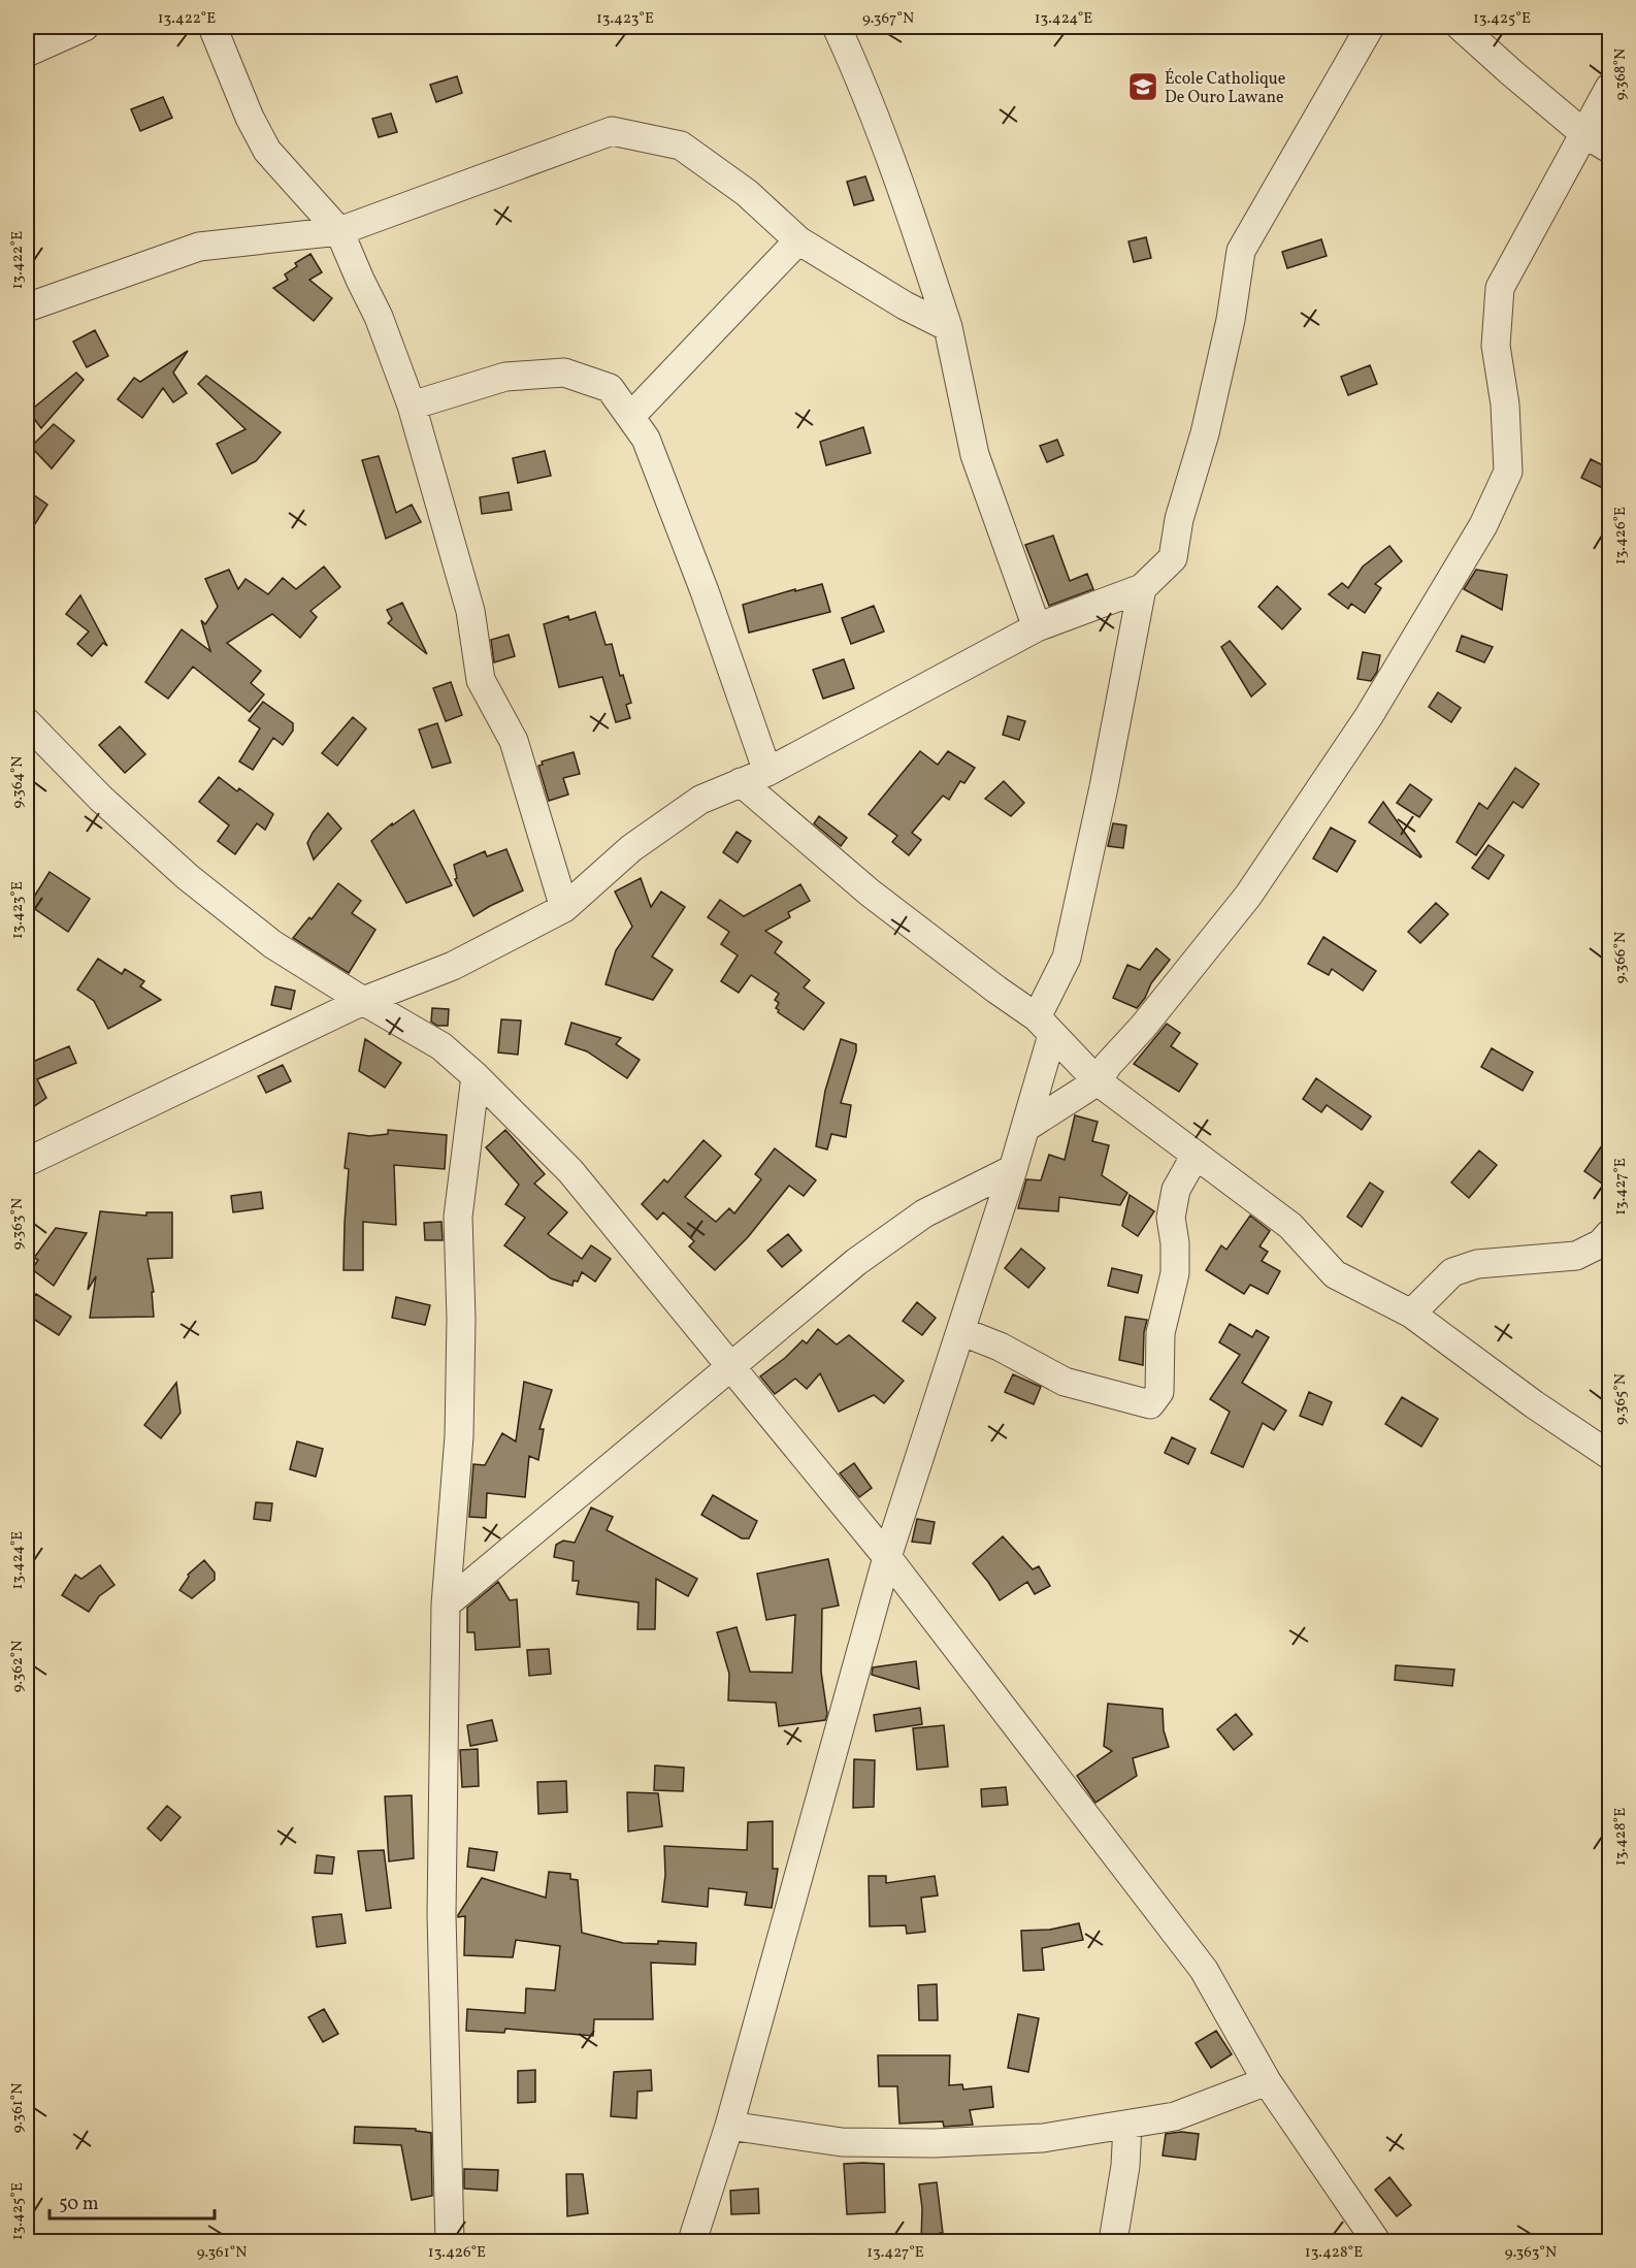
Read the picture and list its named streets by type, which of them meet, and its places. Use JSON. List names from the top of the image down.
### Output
{
  "places": {
    "school or university": ["École Catholique De Ouro Lawane"]
  },
  "scale_bar": "50 m",
  "coordinates": [
    "13.422°E",
    "13.423°E",
    "9.367°N",
    "13.424°E",
    "13.425°E",
    "9.368°N",
    "13.426°E",
    "9.364°N",
    "9.366°N",
    "13.427°E",
    "9.363°N",
    "9.365°N",
    "9.362°N",
    "13.428°E",
    "9.361°N"
  ]
}
